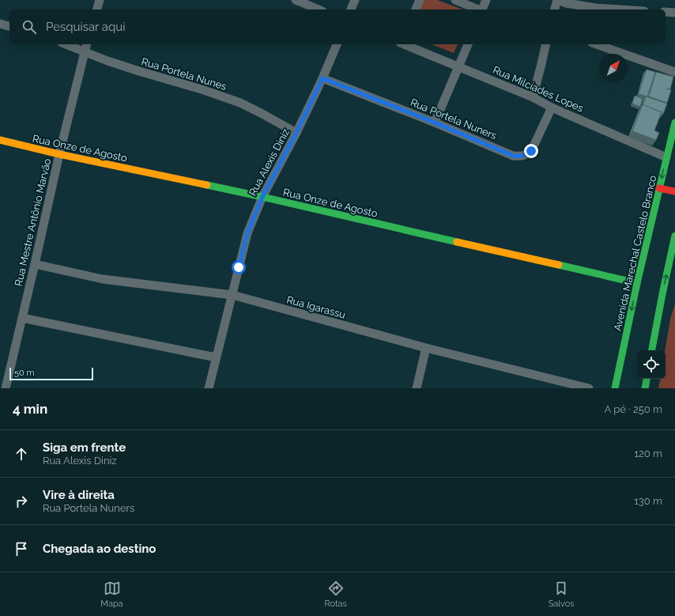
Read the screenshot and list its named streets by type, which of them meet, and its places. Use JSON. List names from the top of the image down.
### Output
{
  "streets": {
    "street": [
      "Rua Portela Nunes",
      "Rua Milcíades Lopes",
      "Rua Portela Nuners",
      "Rua Onze de Agosto",
      "Rua Alexis Diniz",
      "Rua Mestre Antônio Marvão",
      "Avenida Marechal Castelo Branco",
      "Rua Igarassu"
    ]
  },
  "crossings": [
    ["Rua Portela Nunes", "Rua Alexis Diniz"],
    ["Rua Portela Nunes", "Rua Mestre Antônio Marvão"],
    ["Rua Milcíades Lopes", "Rua Portela Nuners"],
    ["Rua Milcíades Lopes", "Avenida Marechal Castelo Branco"],
    ["Rua Portela Nuners", "Rua Alexis Diniz"],
    ["Rua Onze de Agosto", "Rua Alexis Diniz"],
    ["Rua Onze de Agosto", "Rua Mestre Antônio Marvão"],
    ["Rua Onze de Agosto", "Avenida Marechal Castelo Branco"],
    ["Rua Alexis Diniz", "Rua Igarassu"],
    ["Rua Mestre Antônio Marvão", "Rua Igarassu"]
  ],
  "scale_bar": "50 m",
  "north": "top right",
  "page": {
    "search": "Pesquisar aqui",
    "scale": "50 m",
    "heading": ["4 min", "A pé · 250 m"],
    "list": [
      ["Siga em frente", "Rua Alexis Diniz", "120 m"],
      ["Vire à direita", "Rua Portela Nuners", "130 m"],
      "Chegada ao destino"
    ],
    "nav": ["Mapa", "Rotas", "Salvos"]
  }
}
